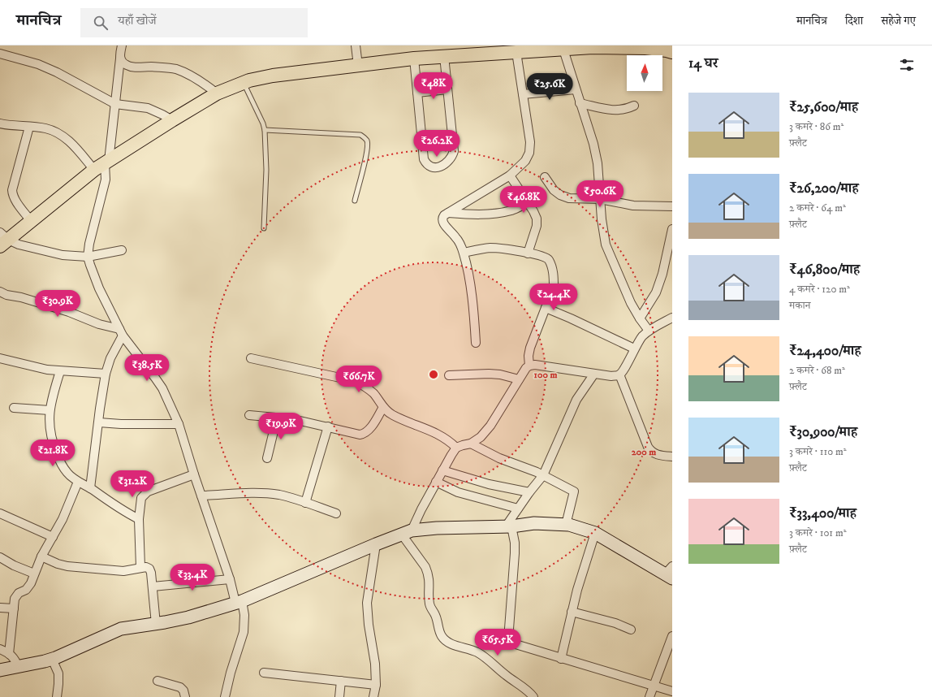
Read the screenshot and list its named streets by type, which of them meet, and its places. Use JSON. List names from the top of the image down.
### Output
{
  "north": "top",
  "page": {
    "header": "मानचित्र",
    "search": "यहाँ खोजें",
    "nav": ["मानचित्र", "दिशा", "सहेजे गए"],
    "heading": "14 घर",
    "price": [
      "₹48K",
      "₹25.6K",
      "₹26.2K",
      "₹50.6K",
      "₹46.8K",
      "₹24.4K",
      "₹30.9K",
      "₹38.5K",
      "₹66.7K",
      "₹19.9K",
      "₹21.8K",
      "₹31.2K",
      "₹33.4K",
      "₹65.5K"
    ],
    "list": [
      {
        "name": "₹25,600/माह",
        "note": "3 कमरे · 86 m² · फ़्लैट"
      },
      {
        "name": "₹26,200/माह",
        "note": "2 कमरे · 64 m² · फ़्लैट"
      },
      {
        "name": "₹46,800/माह",
        "note": "4 कमरे · 120 m² · मकान"
      },
      {
        "name": "₹24,400/माह",
        "note": "2 कमरे · 68 m² · फ़्लैट"
      },
      {
        "name": "₹30,900/माह",
        "note": "3 कमरे · 110 m² · फ़्लैट"
      },
      {
        "name": "₹33,400/माह",
        "note": "3 कमरे · 101 m² · फ़्लैट"
      }
    ]
  },
  "rings": ["100 m", "200 m"]
}
